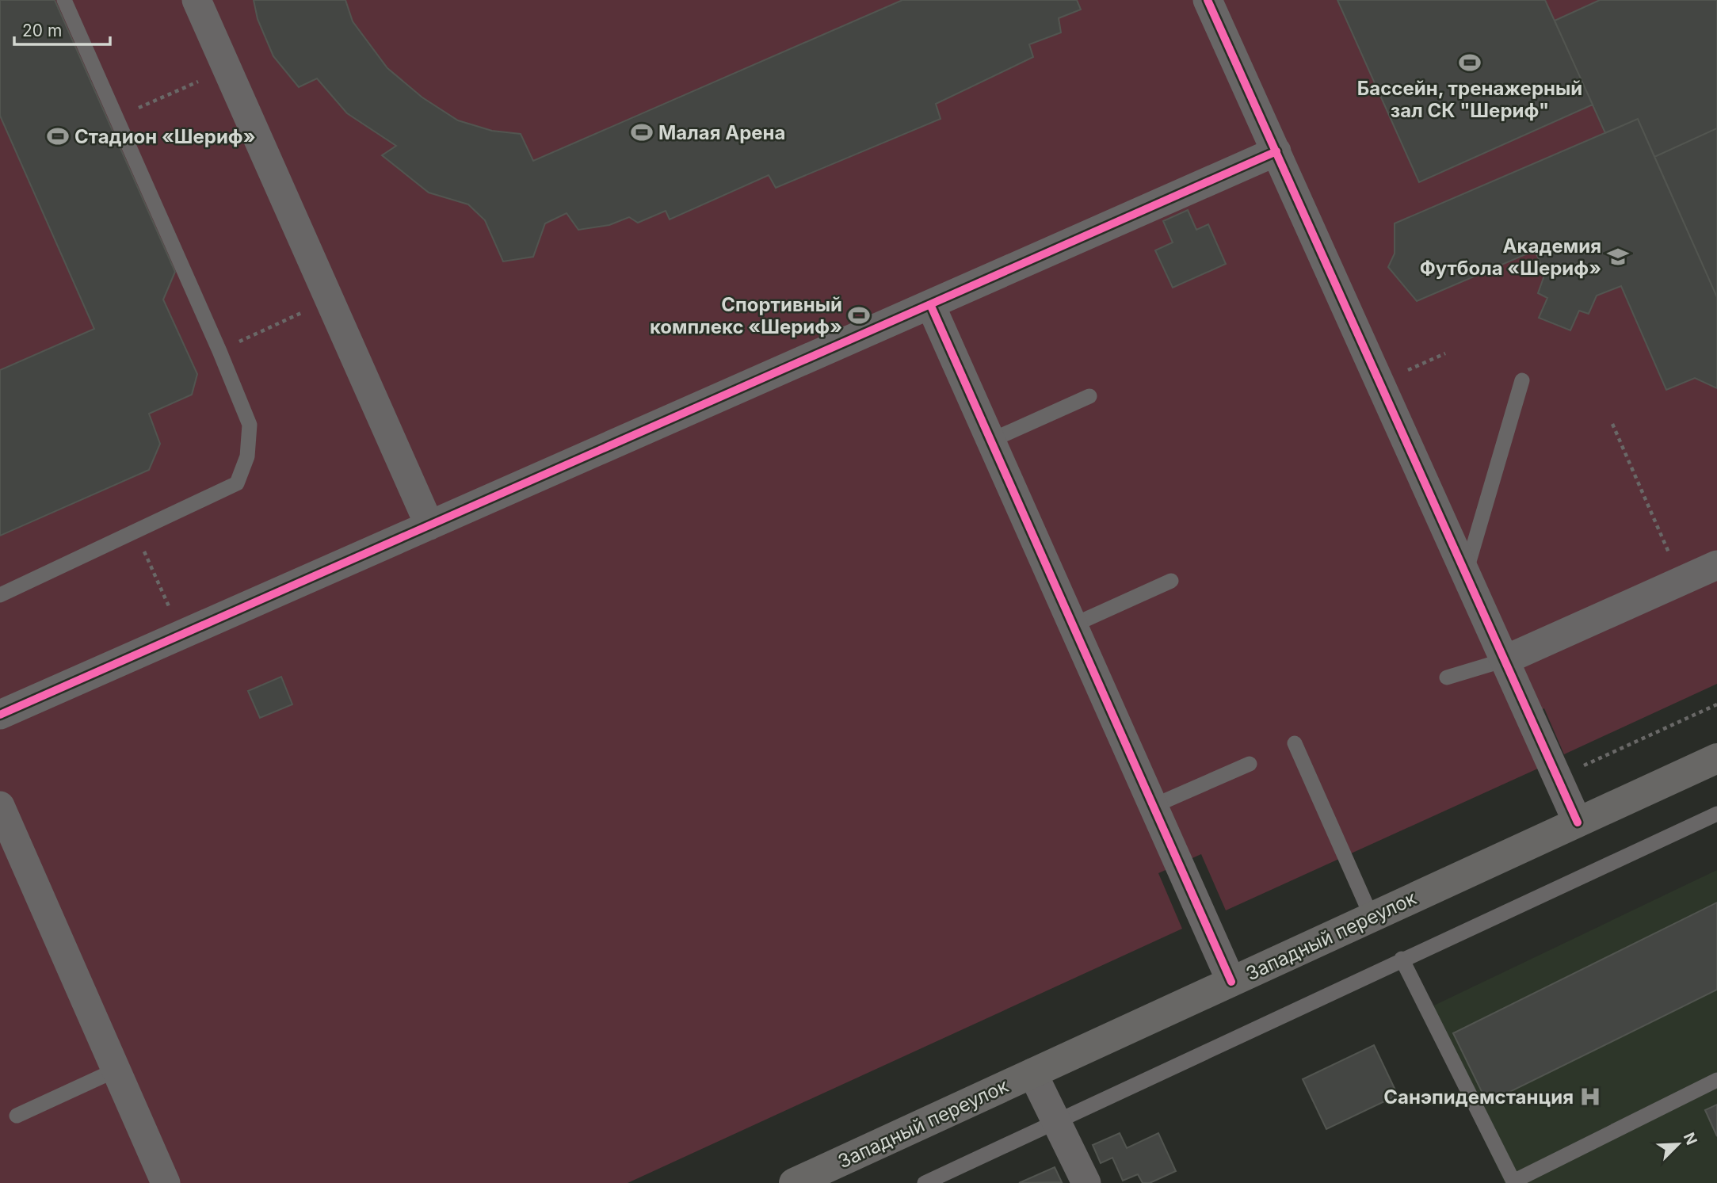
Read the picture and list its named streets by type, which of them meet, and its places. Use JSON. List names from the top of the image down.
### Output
{
  "streets": {
    "main road": ["Западный переулок"]
  },
  "places": {
    "sports": [
      "Бассейн, тренажерный зал СК \"Шериф\"",
      "Малая Арена",
      "Стадион «Шериф»",
      "Спортивный комплекс «Шериф»"
    ],
    "school or university": ["Академия Футбола «Шериф»"],
    "hospital": ["Санэпидемстанция"]
  },
  "scale_bar": "20 m",
  "north": "top right"
}
